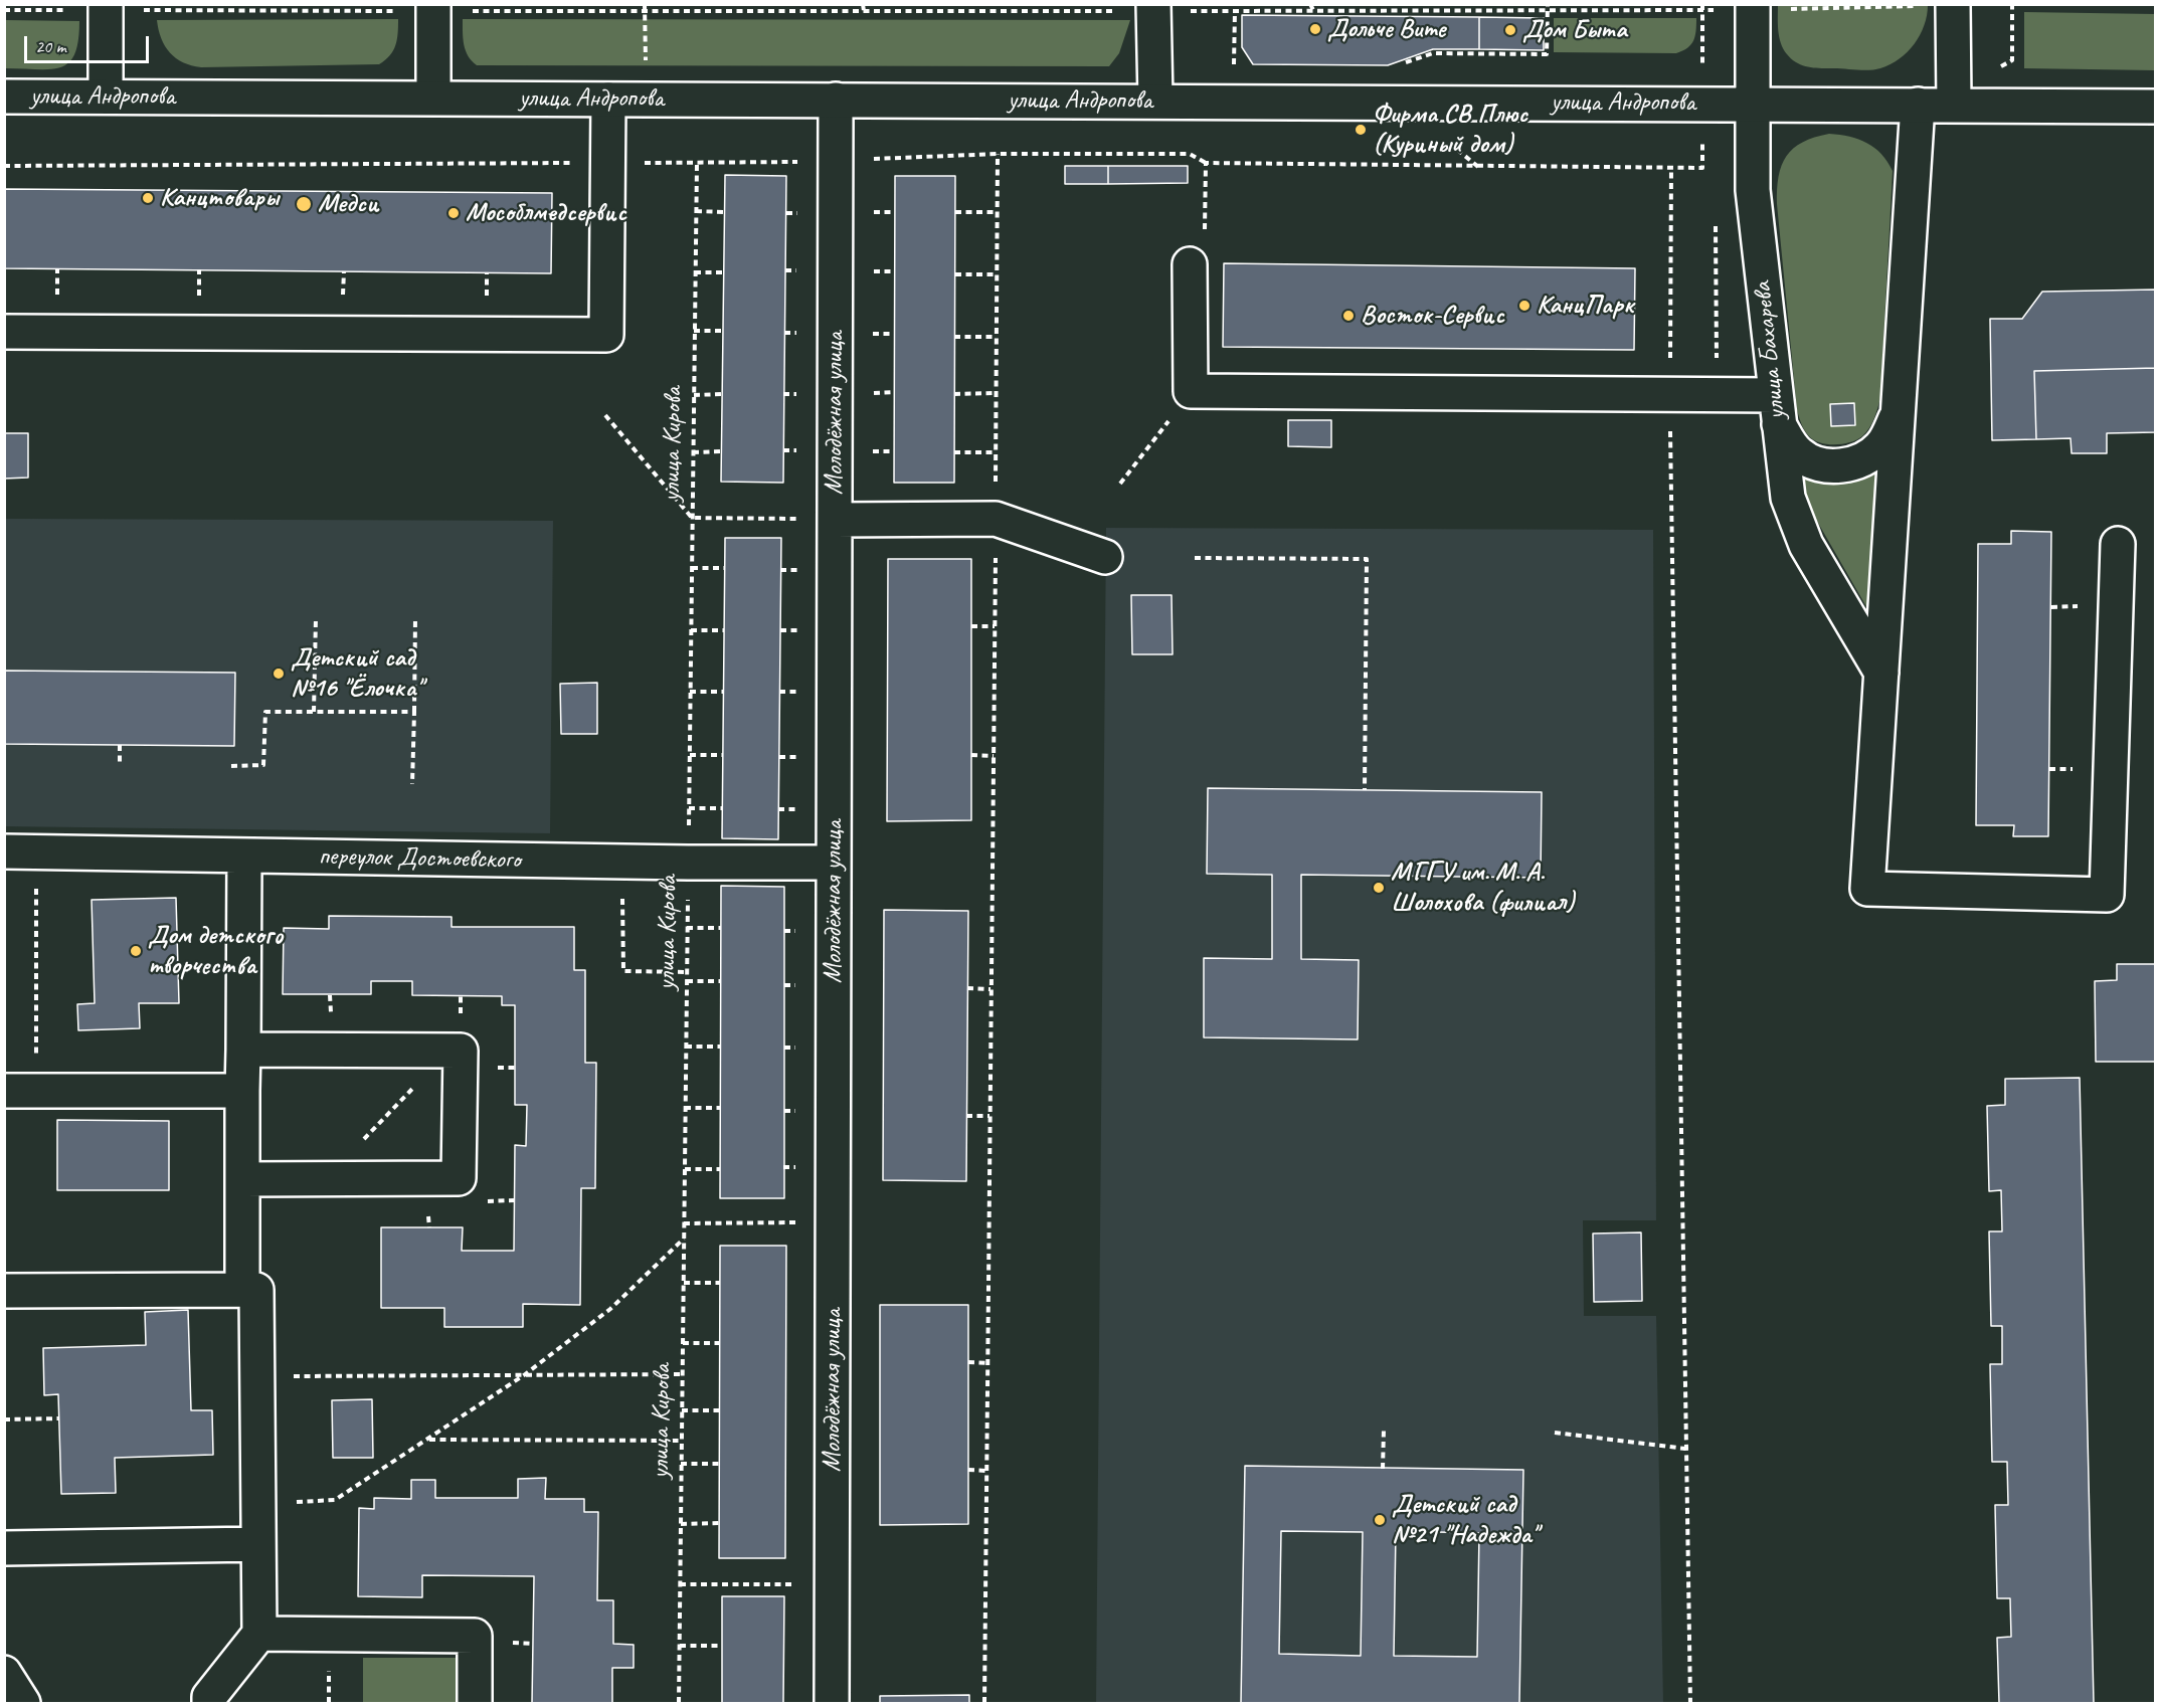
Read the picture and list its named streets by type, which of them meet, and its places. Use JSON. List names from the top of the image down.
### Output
{
  "streets": {
    "street": [
      "улица Андропова",
      "улица Бахарева",
      "Молодёжная улица",
      "переулок Достоевского"
    ],
    "path": ["улица Кирова"]
  },
  "crossings": [
    ["улица Андропова", "улица Бахарева"],
    ["улица Андропова", "Молодёжная улица"],
    ["Молодёжная улица", "переулок Достоевского"],
    ["улица Кирова", "переулок Достоевского"]
  ],
  "places": [
    "Дольче Вите",
    "Дом Быта",
    "Фирма СВ Плюс (Куриный дом)",
    "Канцтовары",
    "Медси",
    "Мособлмедсервис",
    "КанцПарк",
    "Восток-Сервис",
    "Детский сад №16 \"Ёлочка\"",
    "МГГУ им. М. А. Шолохова (филиал)",
    "Дом детского творчества",
    "Детский сад №21 \"Надежда\""
  ],
  "scale_bar": "20 m"
}
